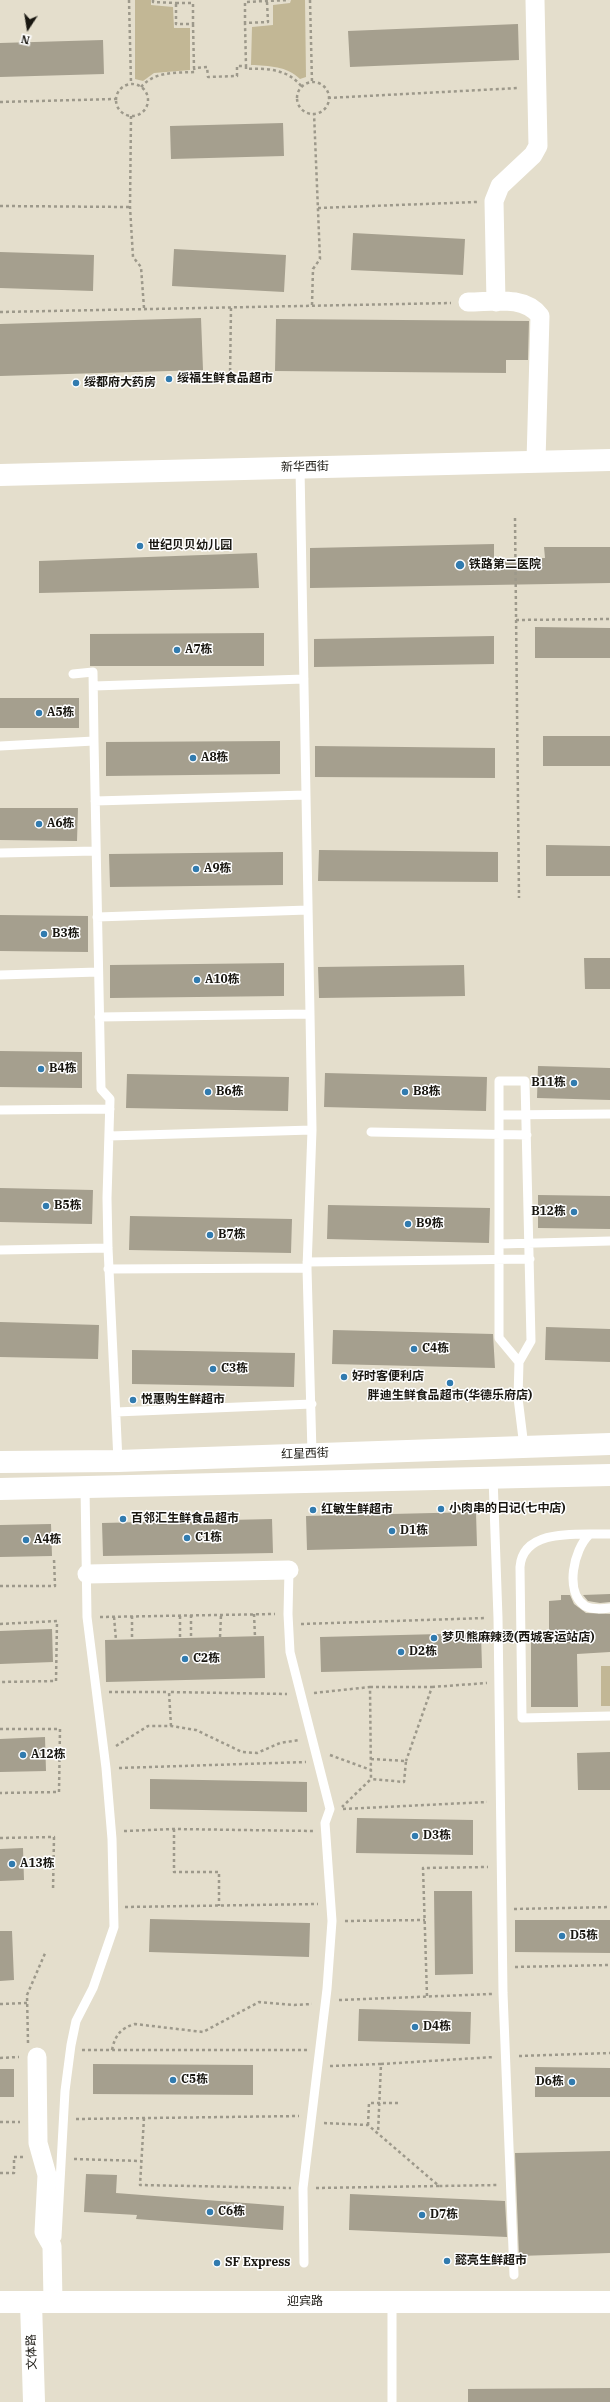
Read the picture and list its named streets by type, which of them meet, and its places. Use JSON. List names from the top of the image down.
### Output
{
  "streets": {
    "main road": [
      "新华西街",
      "红星西街",
      "迎宾路",
      "文体路"
    ]
  },
  "crossings": [
    ["迎宾路", "文体路"]
  ],
  "places": [
    "绥福生鲜食品超市",
    "绥都府大药房",
    "世纪贝贝幼儿园",
    "铁路第二医院",
    "A7栋",
    "A5栋",
    "A8栋",
    "A6栋",
    "A9栋",
    "B3栋",
    "A10栋",
    "B4栋",
    "B11栋",
    "B6栋",
    "B8栋",
    "B5栋",
    "B12栋",
    "B9栋",
    "B7栋",
    "C4栋",
    "C3栋",
    "好时客便利店",
    "胖迪生鲜食品超市(华德乐府店)",
    "悦惠购生鲜超市",
    "小肉串的日记(七中店)",
    "红敏生鲜超市",
    "百邻汇生鲜食品超市",
    "D1栋",
    "C1栋",
    "A4栋",
    "梦贝熊麻辣烫(西城客运站店)",
    "D2栋",
    "C2栋",
    "A12栋",
    "D3栋",
    "A13栋",
    "D5栋",
    "D4栋",
    "C5栋",
    "D6栋",
    "C6栋",
    "D7栋",
    "懿亮生鲜超市",
    "SF Express"
  ],
  "north": "bottom"
}
